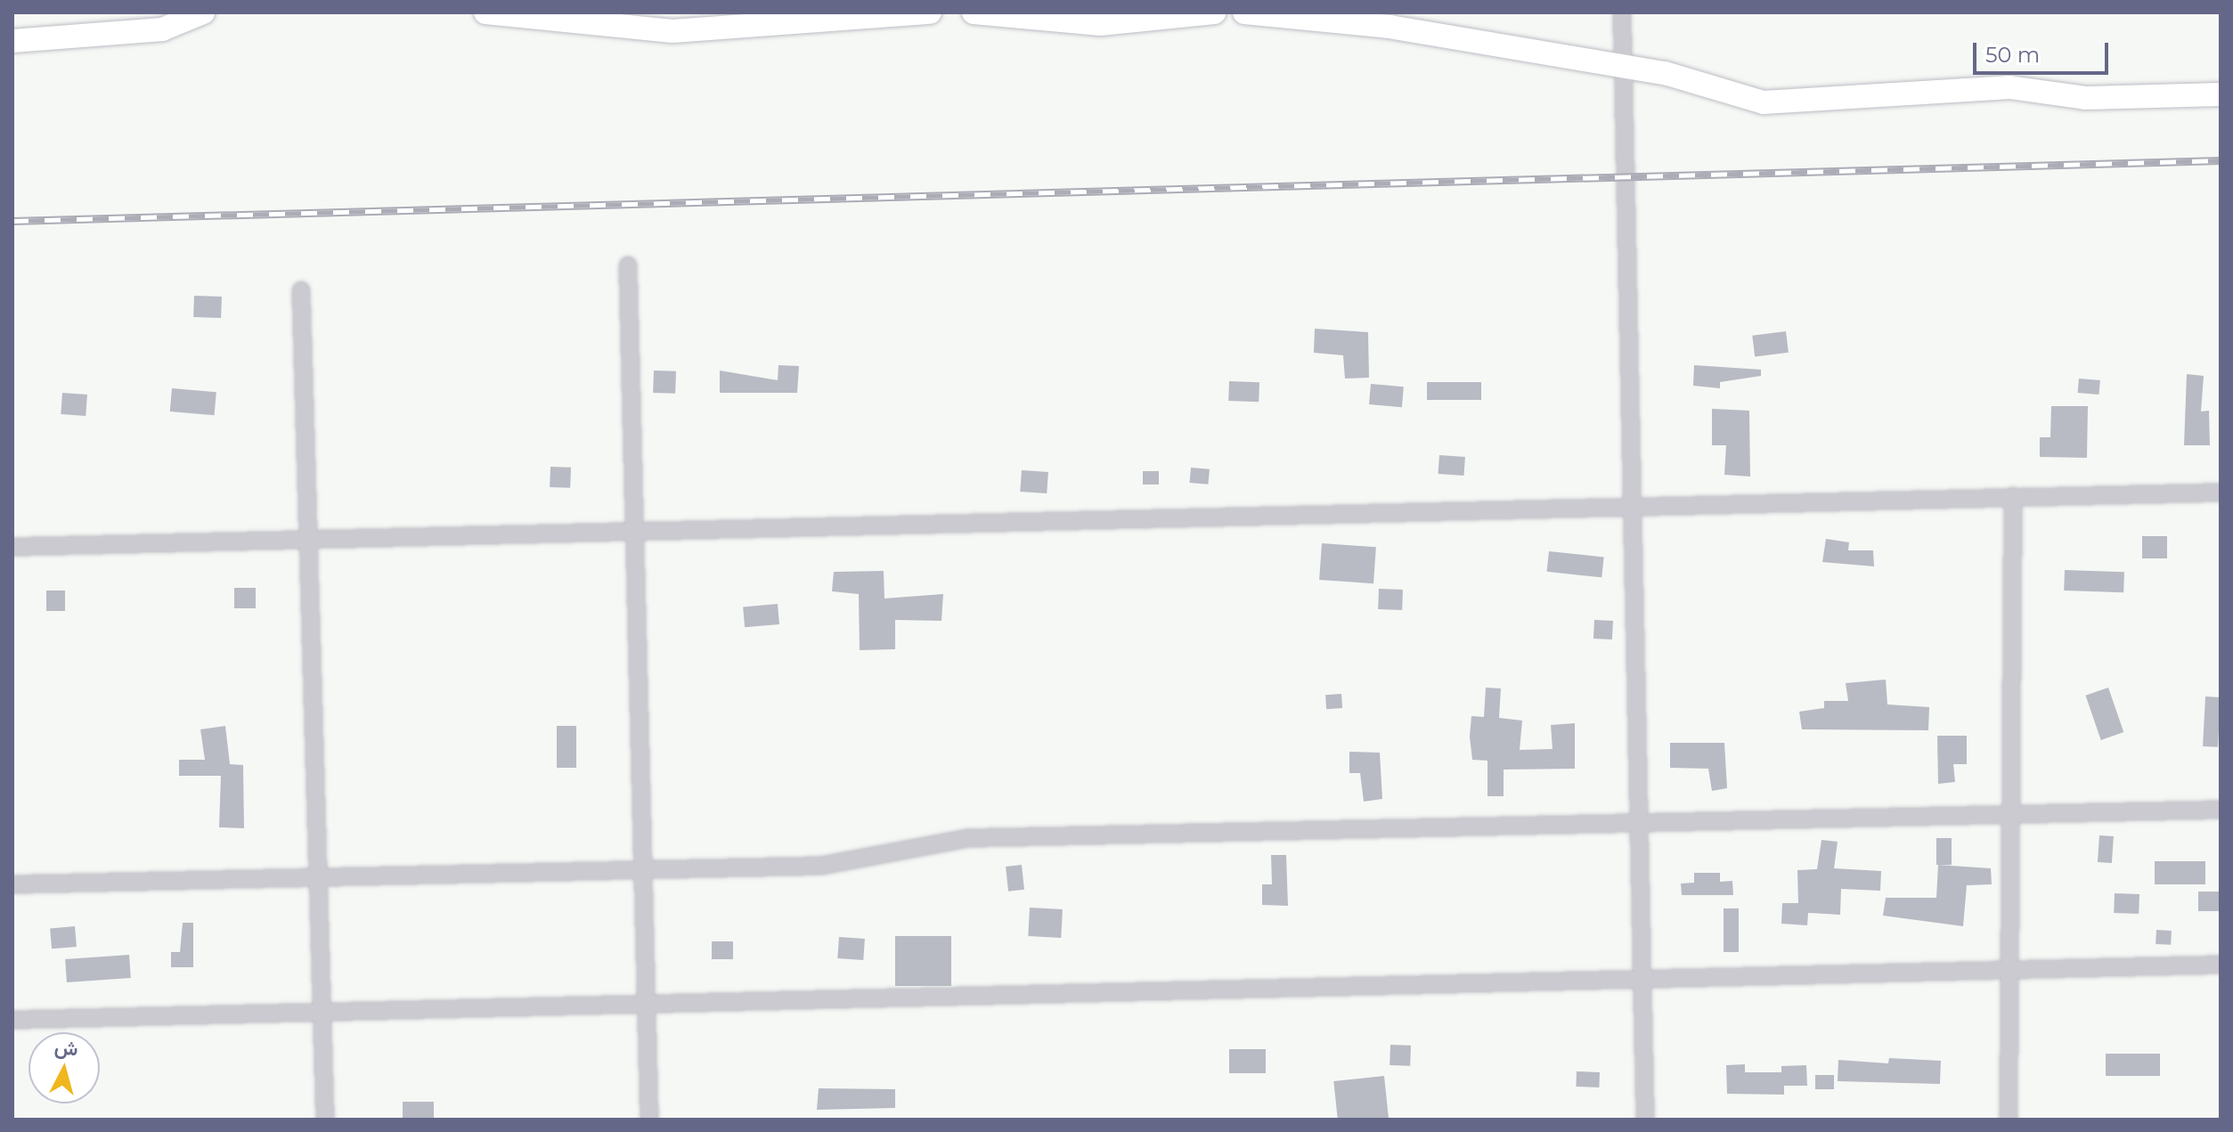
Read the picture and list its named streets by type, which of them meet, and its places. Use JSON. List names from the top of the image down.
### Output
{
  "scale_bar": "50 m",
  "north": "top"
}
